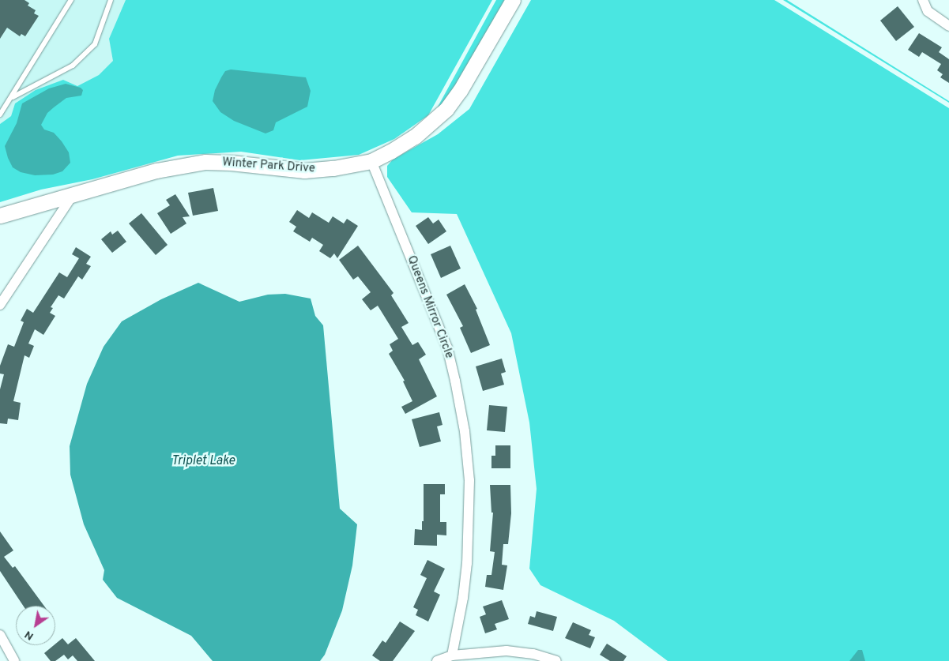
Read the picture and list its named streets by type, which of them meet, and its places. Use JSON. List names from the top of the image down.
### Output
{
  "streets": {
    "street": ["Winter Park Drive", "Queens Mirror Circle"]
  },
  "crossings": [
    ["Winter Park Drive", "Queens Mirror Circle"]
  ],
  "water": ["Triplet Lake"],
  "north": "bottom left"
}
